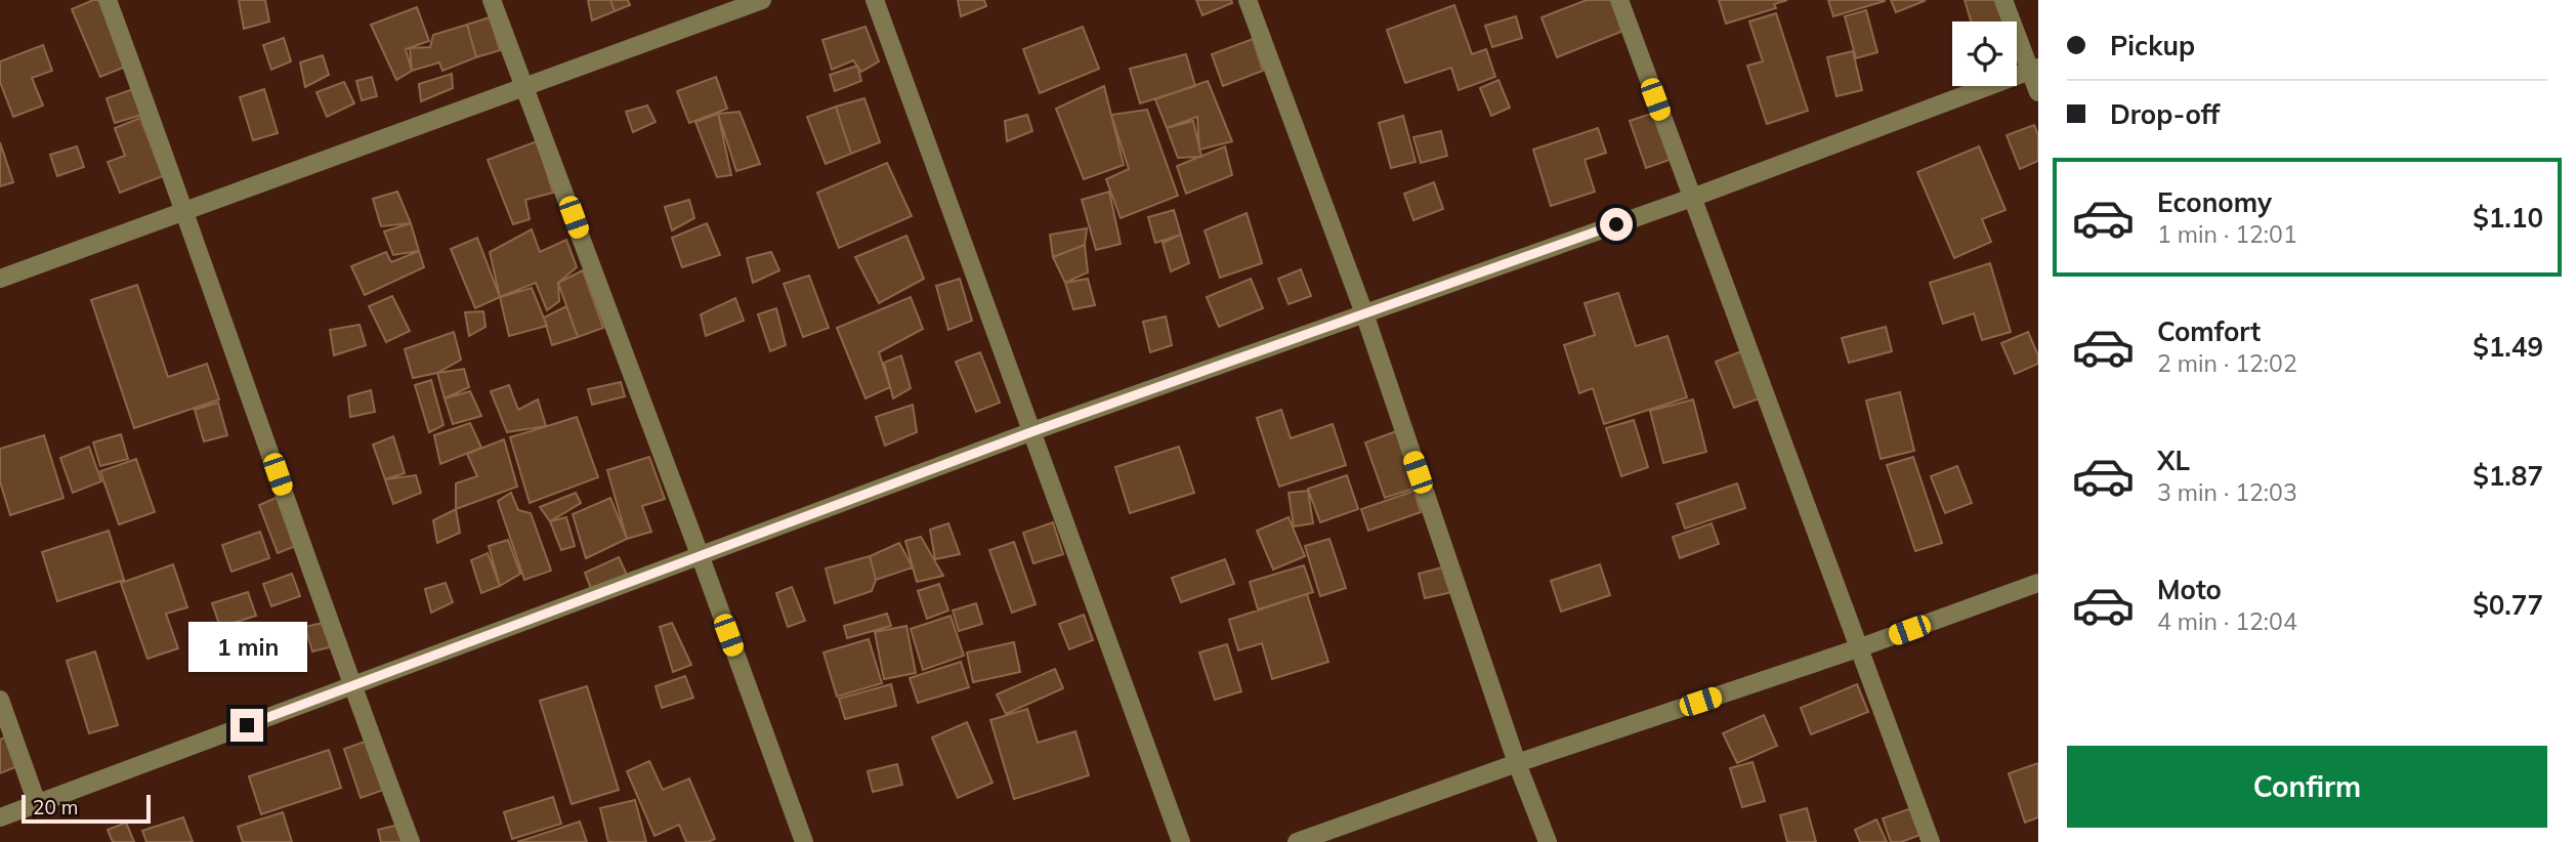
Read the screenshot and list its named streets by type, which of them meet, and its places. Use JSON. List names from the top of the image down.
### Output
{
  "scale_bar": "20 m",
  "page": {
    "banner": ["Pickup", "Drop-off"],
    "list": [
      {
        "name": "Economy",
        "note": "1 min · 12:01",
        "value": "$1.10"
      },
      {
        "name": "Comfort",
        "note": "2 min · 12:02",
        "value": "$1.49"
      },
      {
        "name": "XL",
        "note": "3 min · 12:03",
        "value": "$1.87"
      },
      {
        "name": "Moto",
        "note": "4 min · 12:04",
        "value": "$0.77"
      }
    ],
    "bubble": "1 min",
    "buttons": "Confirm",
    "scale": "20 m"
  }
}
